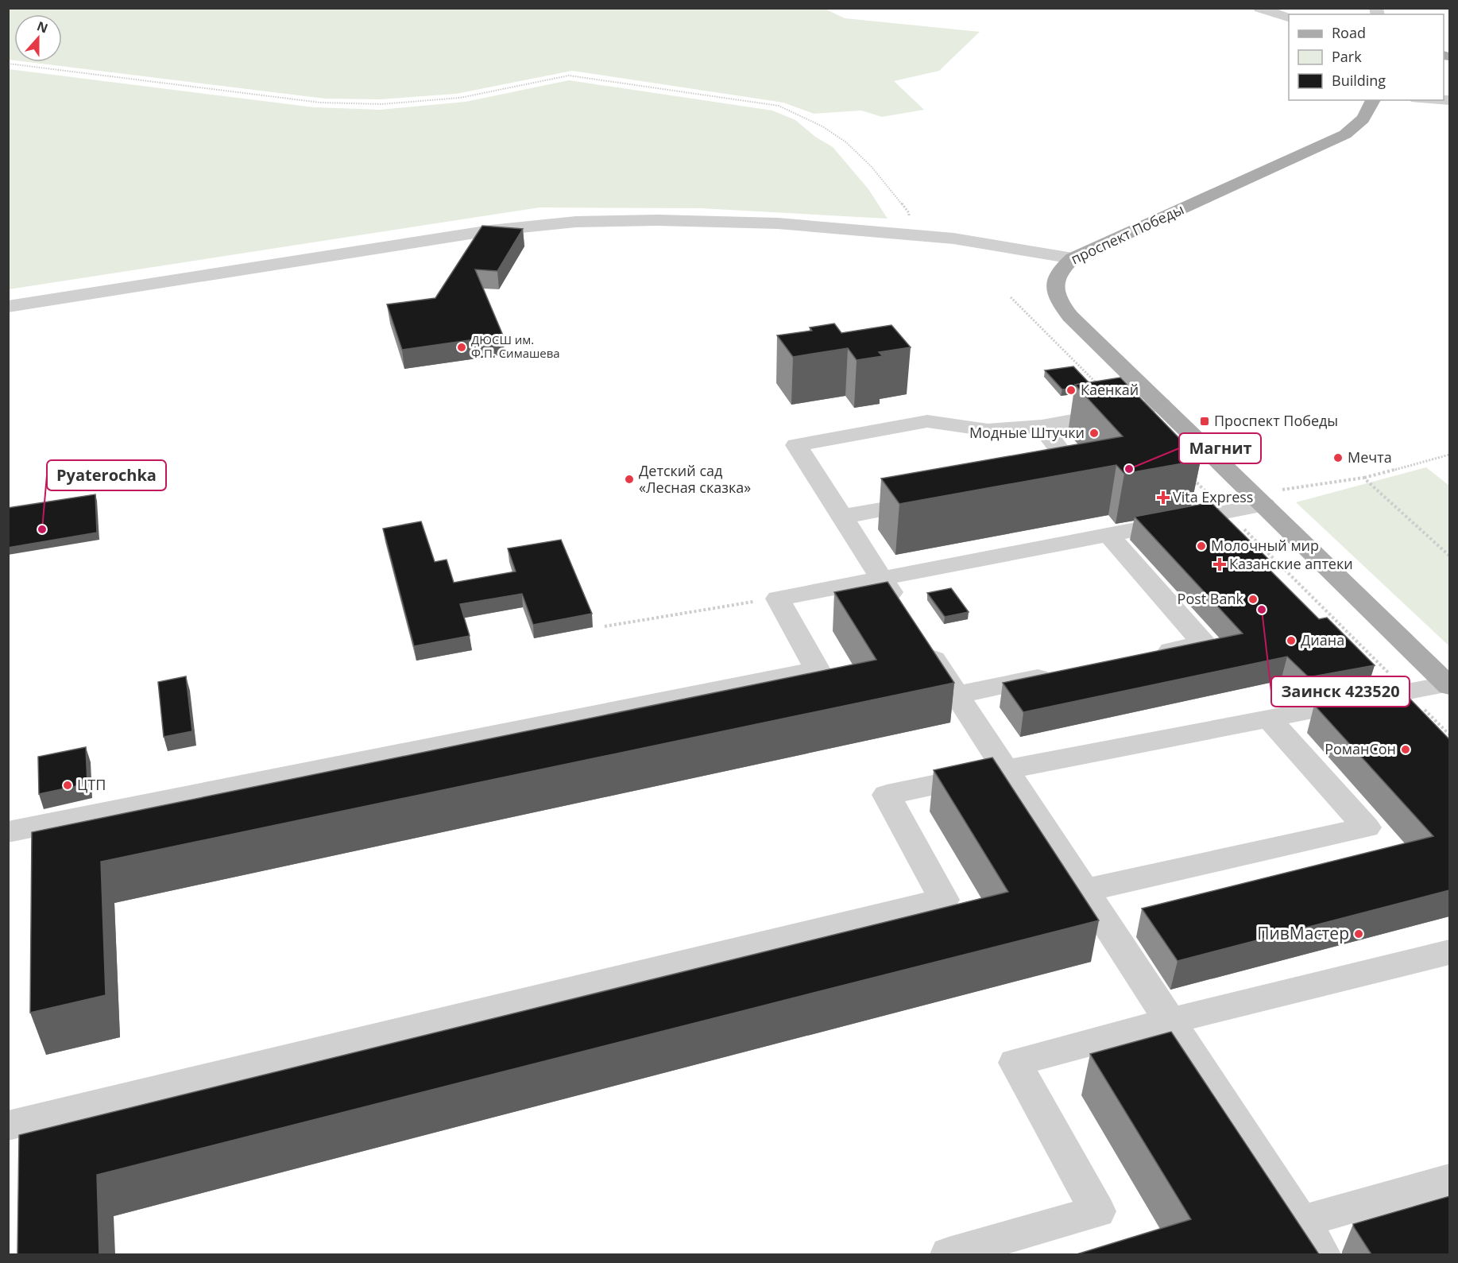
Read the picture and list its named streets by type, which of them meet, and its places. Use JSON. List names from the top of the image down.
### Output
{
  "streets": {
    "main road": ["проспект Победы"]
  },
  "places": {
    "other": [
      "ДЮСШ им. Ф.П. Симашева",
      "Каенкай",
      "Модные Штучки",
      "Мечта",
      "Магнит",
      "Детский сад «Лесная сказка»",
      "Pyaterochka",
      "Молочный мир",
      "Post Bank",
      "Заинск 423520",
      "Диана",
      "РоманСон",
      "ЦТП",
      "ПивМастер"
    ],
    "transit": ["Проспект Победы"],
    "health": ["Vita Express", "Казанские аптеки"]
  },
  "legend": ["Road", "Park", "Building"],
  "north": "top"
}
